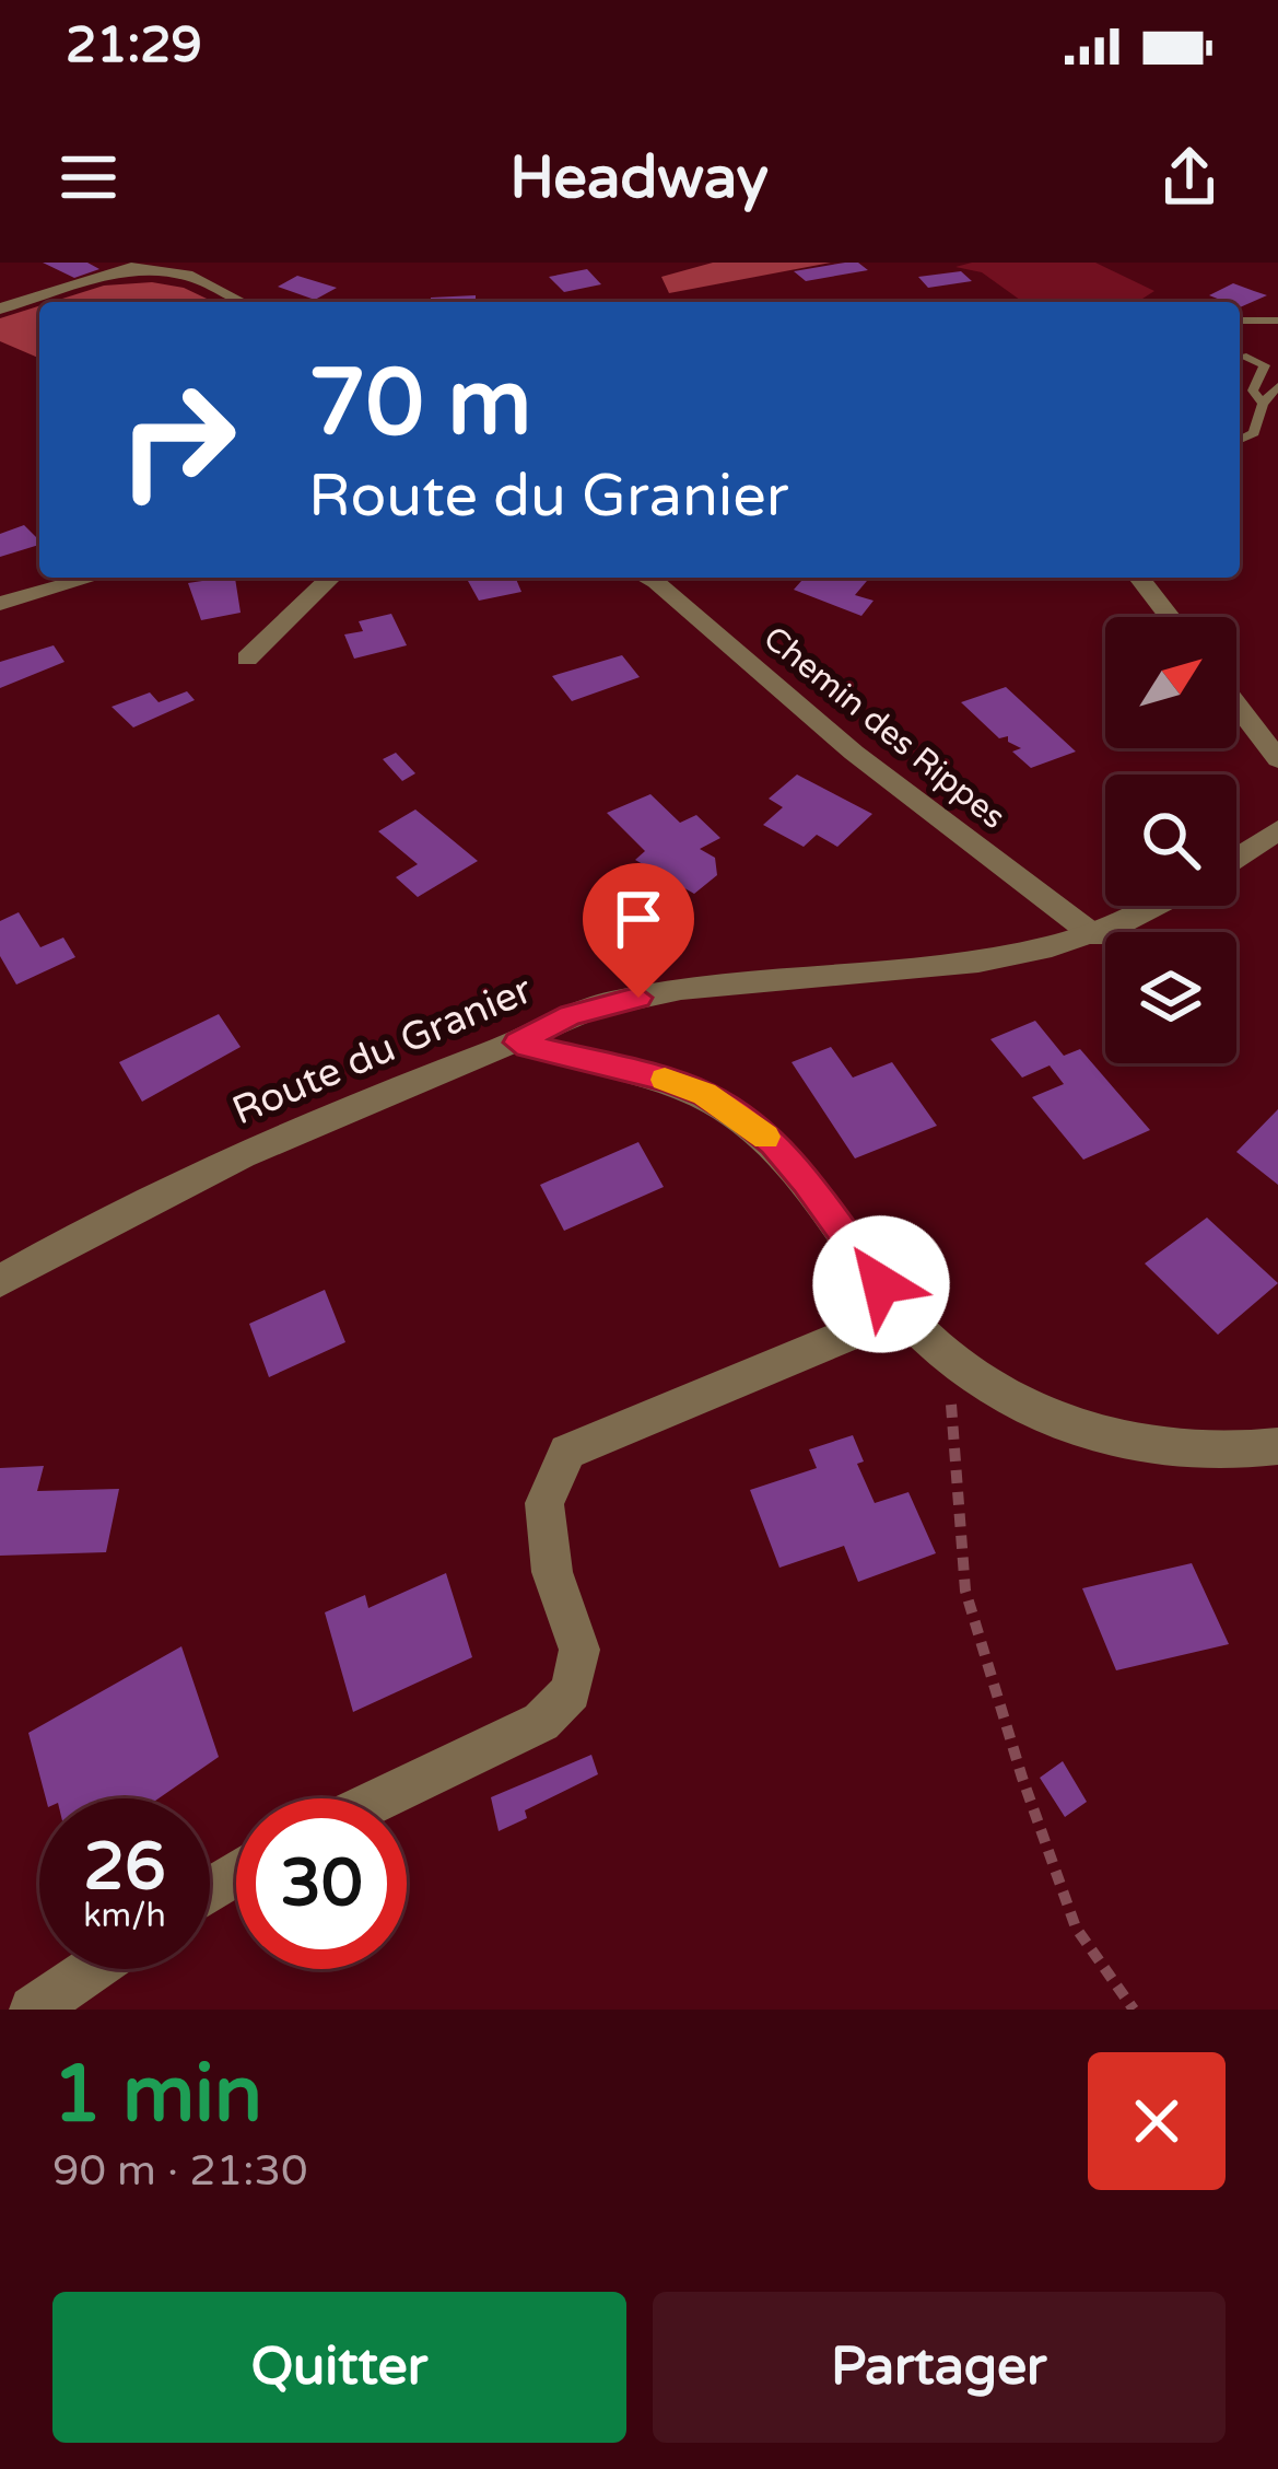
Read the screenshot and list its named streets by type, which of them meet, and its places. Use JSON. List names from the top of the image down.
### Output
{
  "streets": {
    "street": ["Chemin des Rippes", "Route du Granier"]
  },
  "crossings": [
    ["Chemin des Rippes", "Route du Granier"]
  ],
  "north": "top right",
  "page": {
    "status": "21:29",
    "header": "Headway",
    "turn": ["70 m", "Route du Granier"],
    "speed": "26 km/h",
    "limit": "30",
    "heading": ["1 min", "90 m · 21:30"],
    "buttons": ["Quitter", "Partager"]
  }
}
